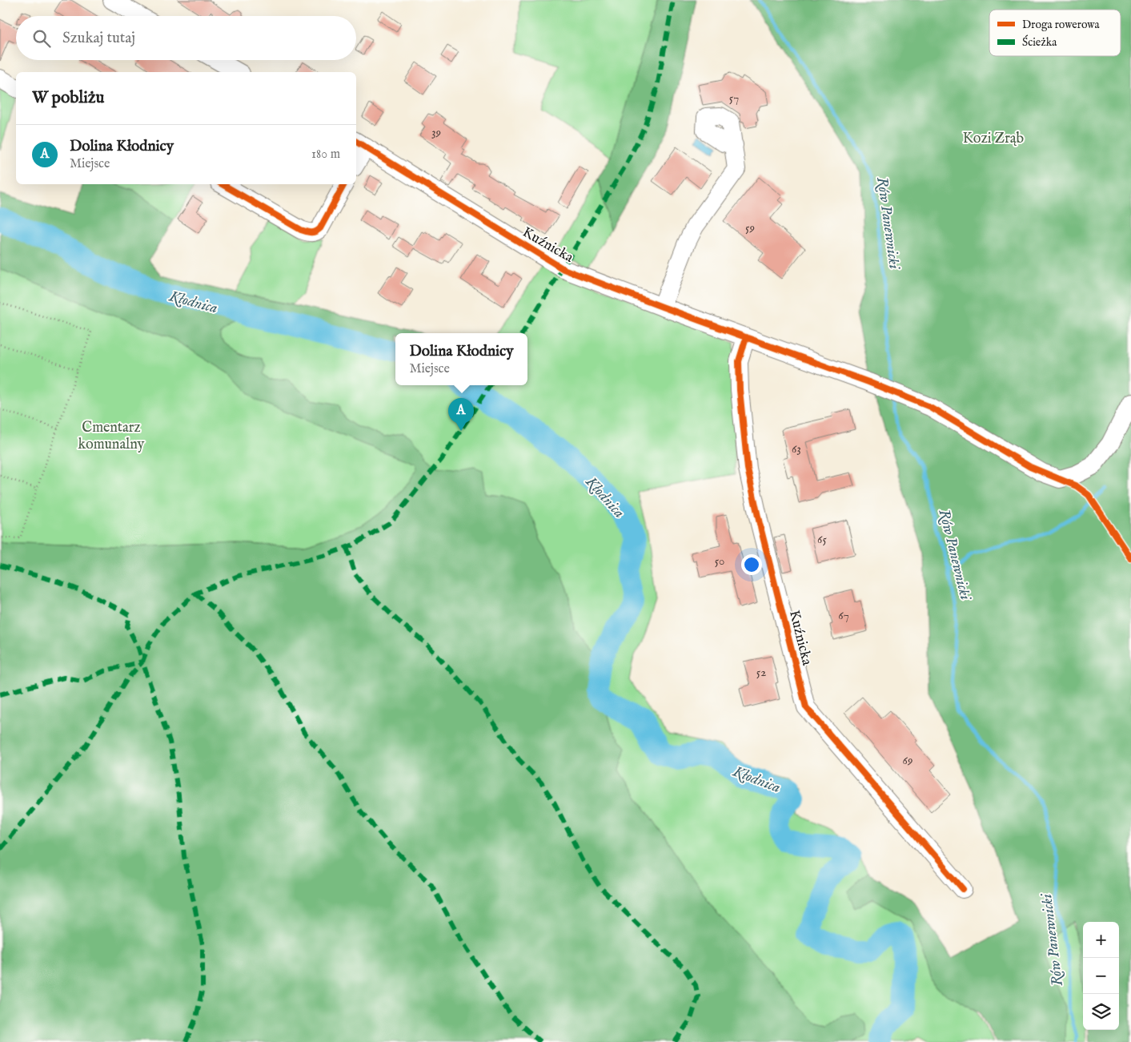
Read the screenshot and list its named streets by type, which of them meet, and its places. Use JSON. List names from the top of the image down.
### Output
{
  "streets": {
    "street": ["Kuźnicka"]
  },
  "water": ["Rów Panewnicki", "Kłodnica"],
  "parks": ["Kozi Zrąb", "Cmentarz komunalny"],
  "house_numbers": [
    "57",
    "39",
    "59",
    "63",
    "65",
    "50",
    "67",
    "52",
    "69"
  ],
  "legend": ["Droga rowerowa", "Ścieżka"],
  "page": {
    "search": "Szukaj tutaj",
    "heading": "W pobliżu",
    "list": [
      {
        "mark": "A",
        "name": "Dolina Kłodnicy",
        "note": "Miejsce",
        "value": "180 m"
      }
    ],
    "popup": ["Dolina Kłodnicy", "Miejsce"],
    "pins": "A",
    "map_buttons": ["+", "−"]
  }
}
